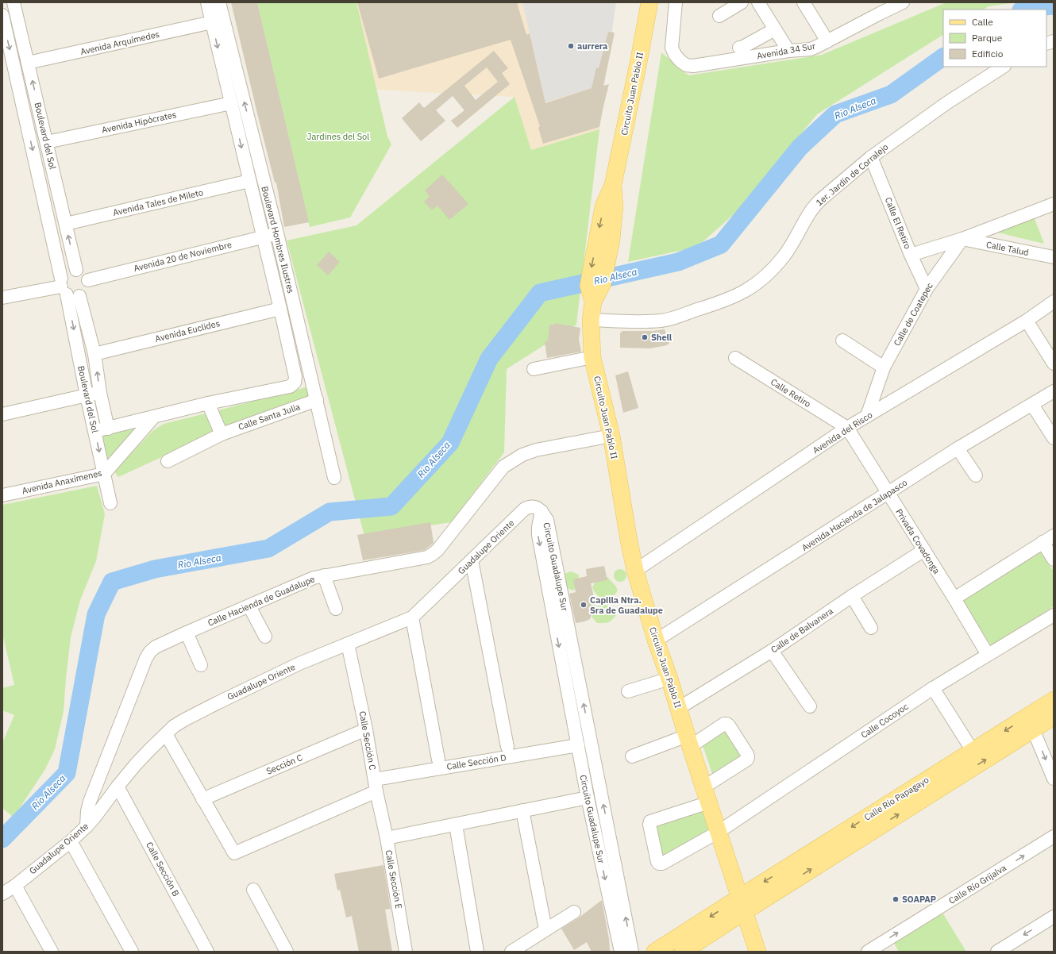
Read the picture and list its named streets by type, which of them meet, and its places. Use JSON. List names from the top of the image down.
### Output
{
  "streets": {
    "main road": ["Circuito Juan Pablo II", "Calle Río Papagayo"],
    "street": [
      "Avenida Arquímedes",
      "Avenida 34 Sur",
      "Avenida Hipócrates",
      "Boulevard del Sol",
      "1er. Jardín de Corralejo",
      "Avenida Tales de Mileto",
      "Calle El Retiro",
      "Boulevard Hombres Ilustres",
      "Calle Talud",
      "Avenida 20 de Noviembre",
      "Calle de Coatepec",
      "Avenida Euclides",
      "Calle Retiro",
      "Calle Santa Julia",
      "Avenida del Risco",
      "Avenida Anaxímenes",
      "Avenida Hacienda de Jalapasco",
      "Privada Covadonga",
      "Guadalupe Oriente",
      "Circuito Guadalupe Sur",
      "Calle Hacienda de Guadalupe",
      "Calle de Balvanera",
      "Calle Cocoyoc",
      "Calle Sección C",
      "Calle Sección D",
      "Sección C",
      "Calle Sección B",
      "Calle Sección E",
      "Calle Río Grijalva"
    ]
  },
  "crossings": [
    ["Avenida Arquímedes", "Boulevard del Sol"],
    ["Avenida Arquímedes", "Boulevard Hombres Ilustres"],
    ["Circuito Juan Pablo II", "1er. Jardín de Corralejo"],
    ["Circuito Juan Pablo II", "Avenida del Risco"],
    ["Circuito Juan Pablo II", "Avenida Hacienda de Jalapasco"],
    ["Circuito Juan Pablo II", "Calle Hacienda de Guadalupe"],
    ["Circuito Juan Pablo II", "Calle de Balvanera"],
    ["Circuito Juan Pablo II", "Calle Cocoyoc"],
    ["Circuito Juan Pablo II", "Calle Río Papagayo"],
    ["Avenida Hipócrates", "Boulevard del Sol"],
    ["Avenida Hipócrates", "Boulevard Hombres Ilustres"],
    ["Boulevard del Sol", "Avenida Tales de Mileto"],
    ["Boulevard del Sol", "Avenida 20 de Noviembre"],
    ["Boulevard del Sol", "Avenida Euclides"],
    ["Boulevard del Sol", "Avenida Anaxímenes"],
    ["1er. Jardín de Corralejo", "Calle El Retiro"],
    ["Avenida Tales de Mileto", "Boulevard Hombres Ilustres"],
    ["Calle El Retiro", "Calle de Coatepec"],
    ["Boulevard Hombres Ilustres", "Avenida 20 de Noviembre"],
    ["Boulevard Hombres Ilustres", "Avenida Euclides"],
    ["Boulevard Hombres Ilustres", "Calle Santa Julia"],
    ["Calle Talud", "Calle de Coatepec"],
    ["Calle de Coatepec", "Avenida del Risco"],
    ["Calle Retiro", "Avenida del Risco"],
    ["Calle Retiro", "Privada Covadonga"],
    ["Avenida del Risco", "Privada Covadonga"],
    ["Avenida Hacienda de Jalapasco", "Privada Covadonga"],
    ["Privada Covadonga", "Calle de Balvanera"],
    ["Privada Covadonga", "Calle Cocoyoc"],
    ["Guadalupe Oriente", "Circuito Guadalupe Sur"],
    ["Guadalupe Oriente", "Calle Hacienda de Guadalupe"],
    ["Guadalupe Oriente", "Calle Sección C"],
    ["Guadalupe Oriente", "Calle Sección D"],
    ["Guadalupe Oriente", "Calle Sección B"],
    ["Circuito Guadalupe Sur", "Calle Sección D"],
    ["Circuito Guadalupe Sur", "Calle Sección E"],
    ["Calle Sección C", "Calle Sección D"],
    ["Calle Sección C", "Sección C"],
    ["Calle Sección C", "Calle Sección E"]
  ],
  "water": ["Rio Alseca"],
  "parks": ["Jardines del Sol"],
  "places": [
    "aurrera",
    "Shell",
    "Capilla Ntra. Sra de Guadalupe",
    "SOAPAP"
  ],
  "legend": ["Calle", "Parque", "Edificio"]
}
